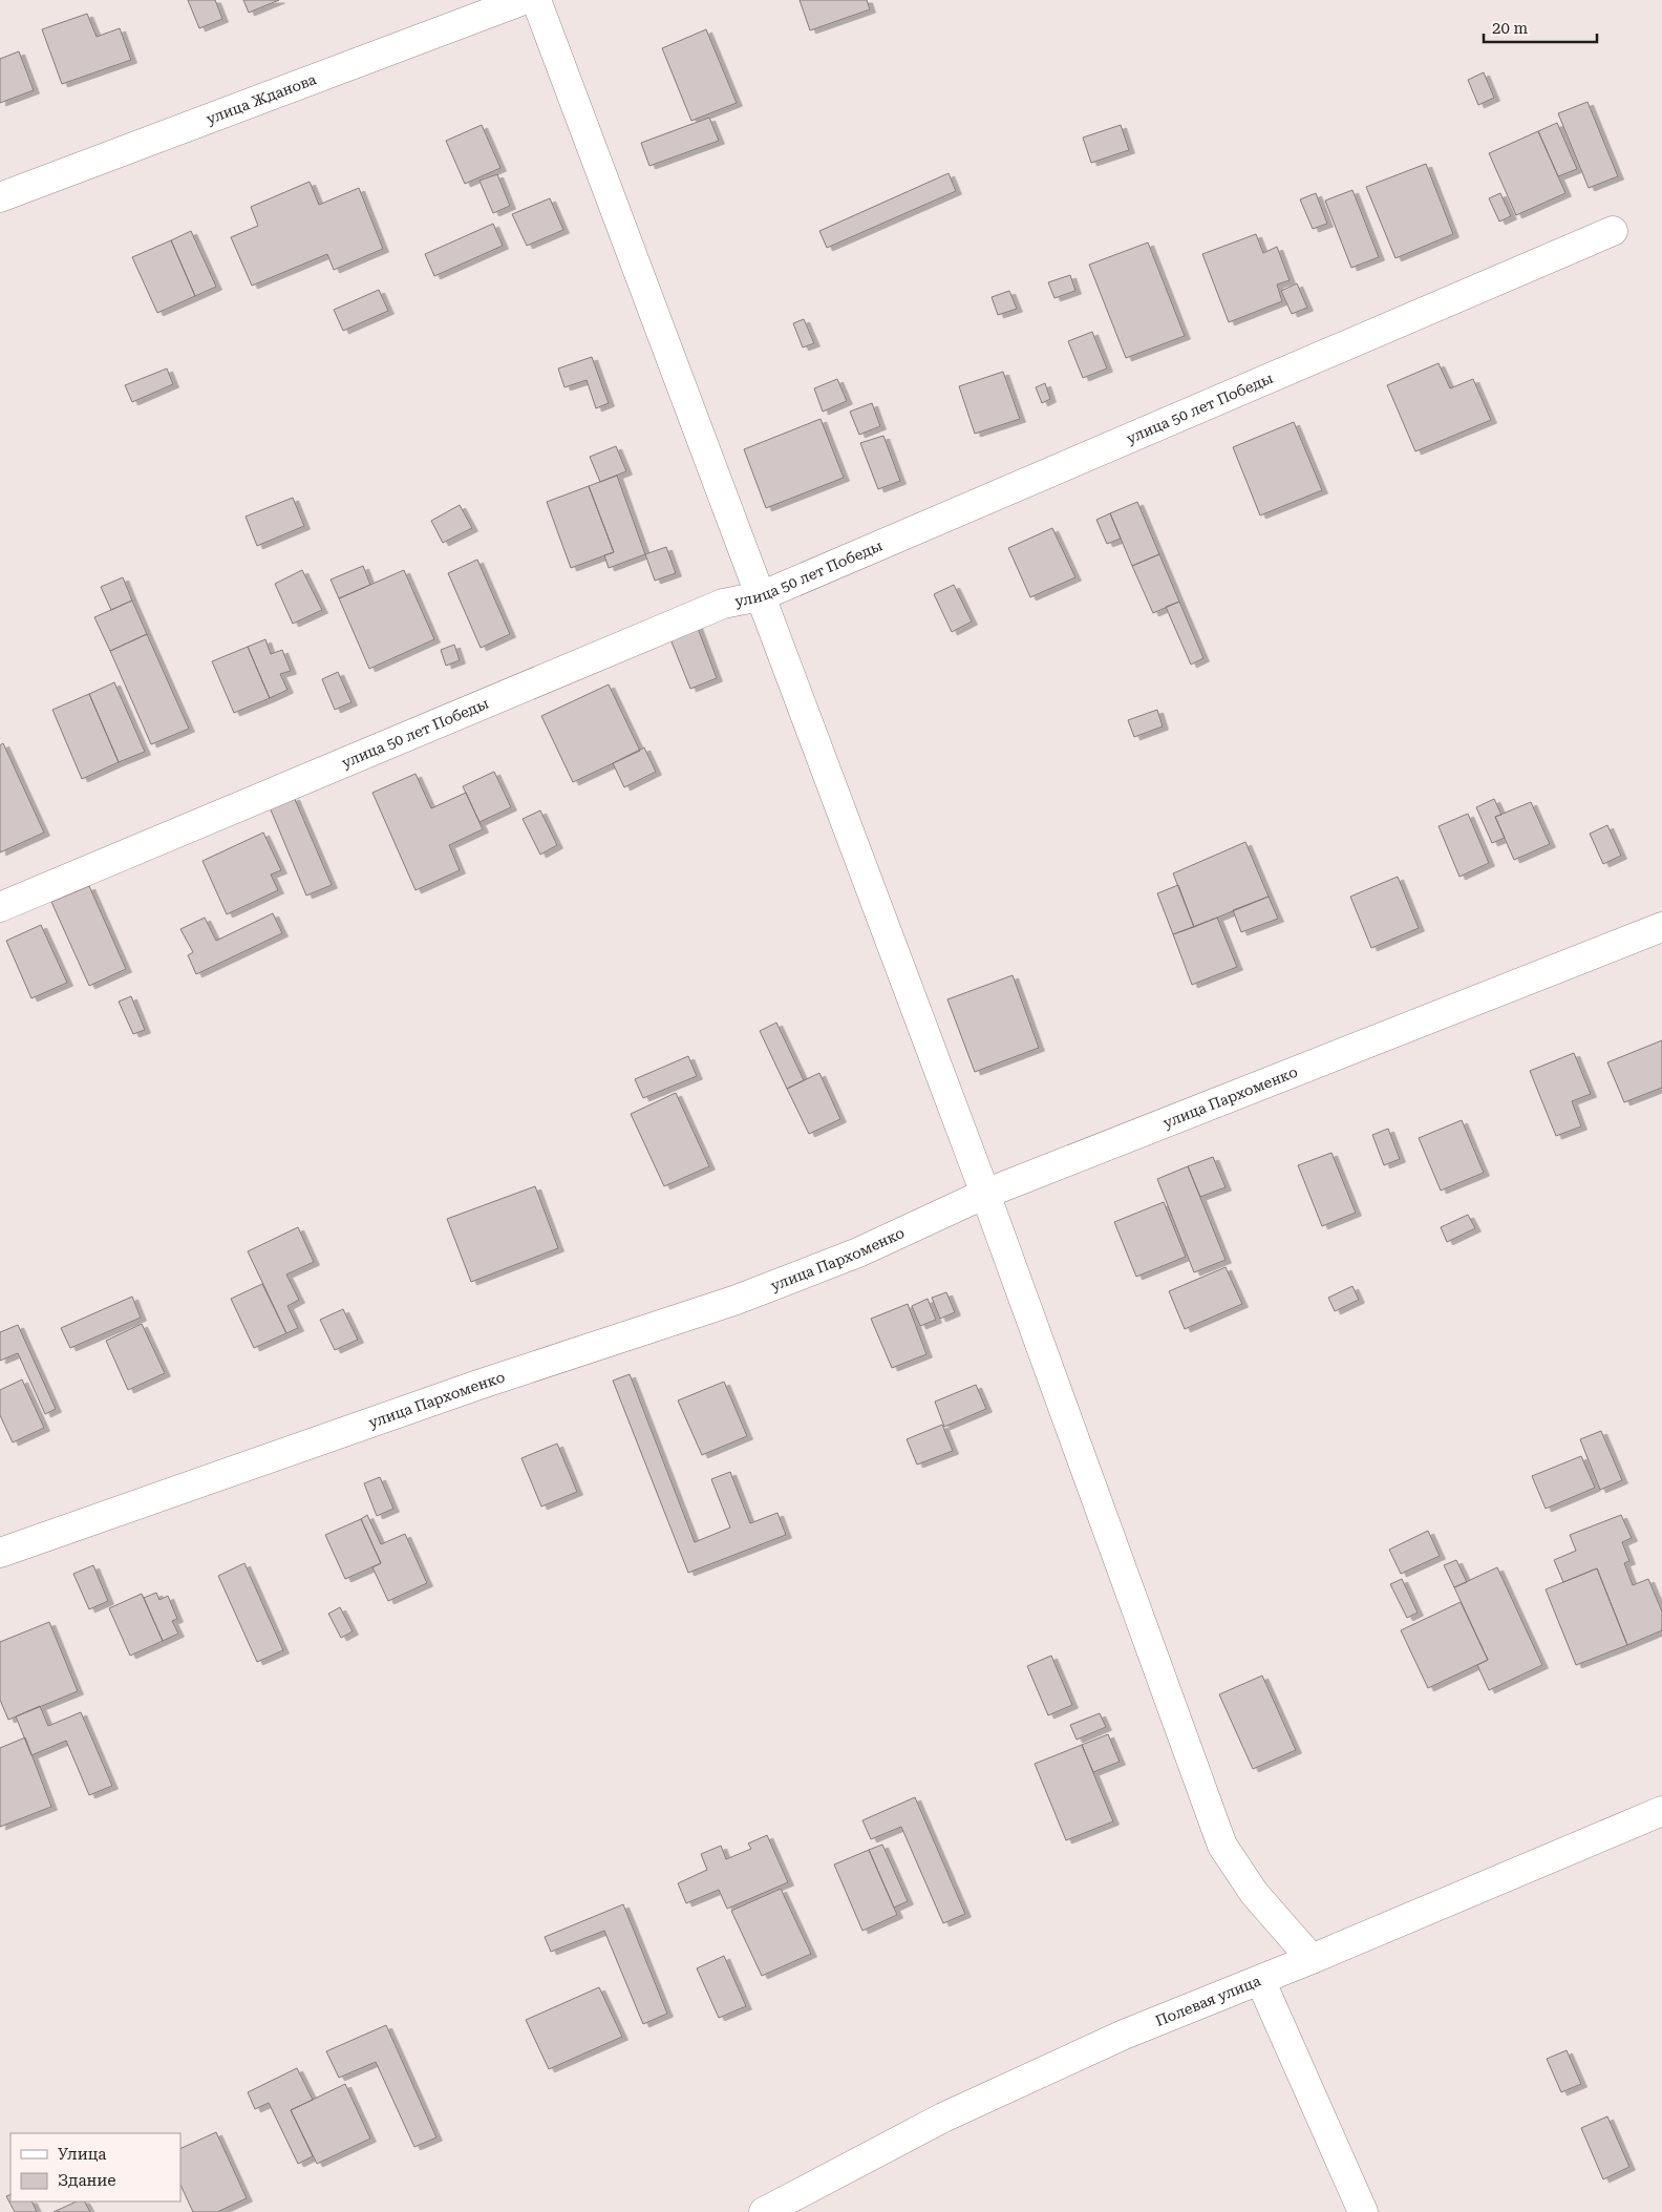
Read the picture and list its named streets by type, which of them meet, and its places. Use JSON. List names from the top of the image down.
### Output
{
  "streets": {
    "street": [
      "улица Жданова",
      "улица 50 лет Победы",
      "улица Пархоменко",
      "Полевая улица"
    ]
  },
  "legend": ["Улица", "Здание"],
  "scale_bar": "20 m"
}
